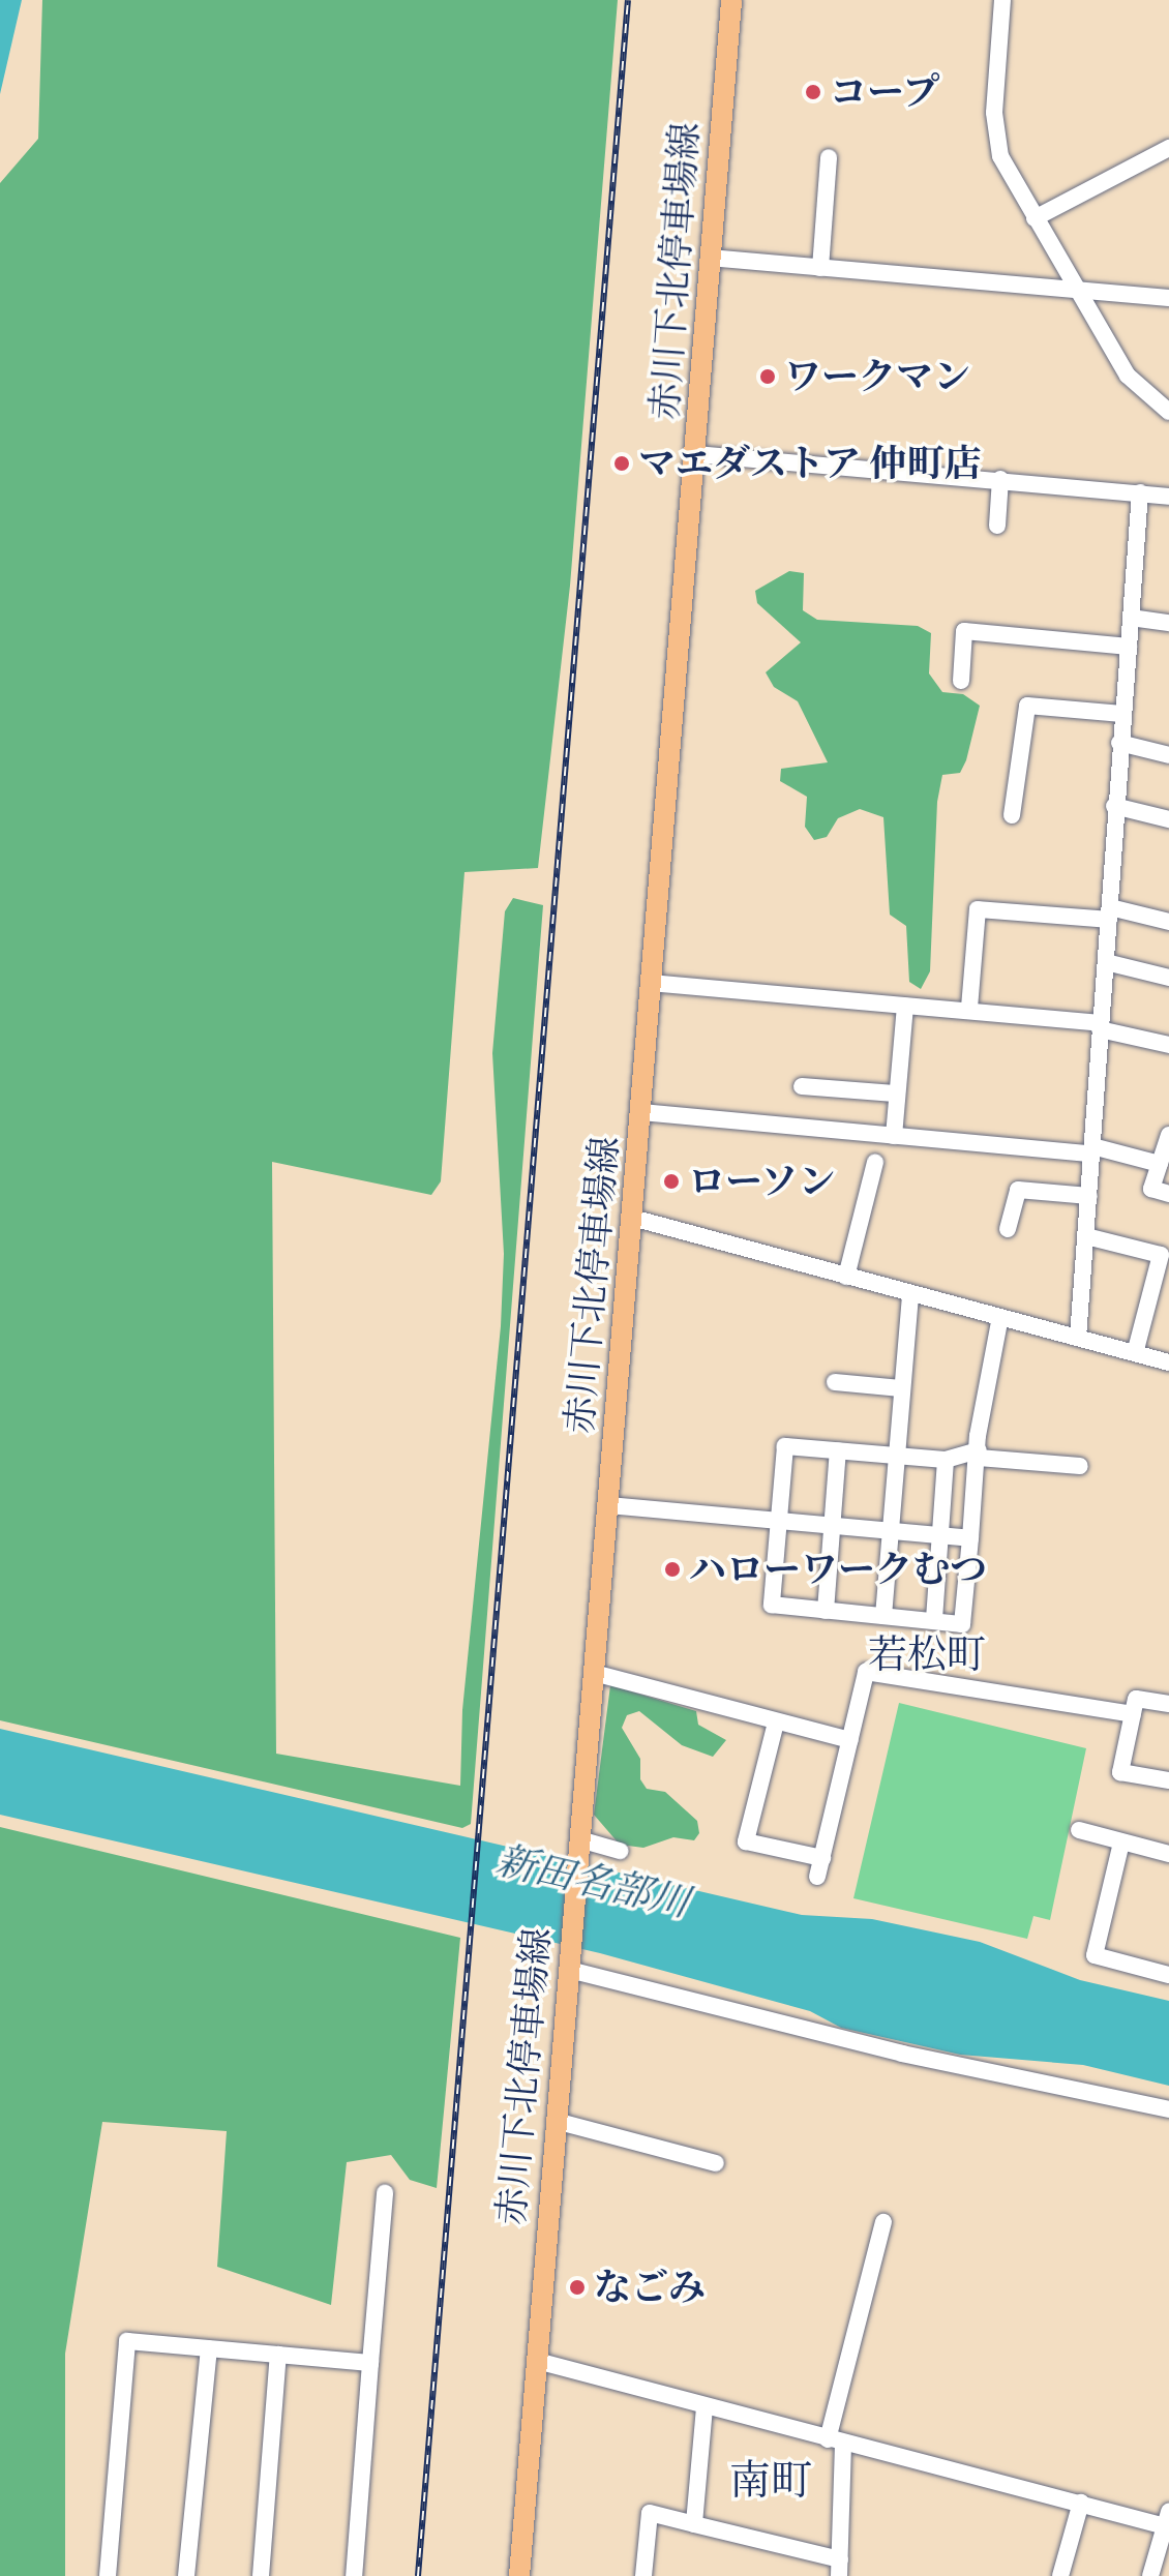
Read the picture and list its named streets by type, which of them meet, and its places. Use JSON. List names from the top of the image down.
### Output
{
  "streets": {
    "main road": ["赤川下北停車場線"]
  },
  "districts": ["若松町", "南町"],
  "water": ["新田名部川"],
  "places": [
    "コープ",
    "ワークマン",
    "マエダストア 仲町店",
    "ローソン",
    "ハローワークむつ",
    "なごみ"
  ]
}
